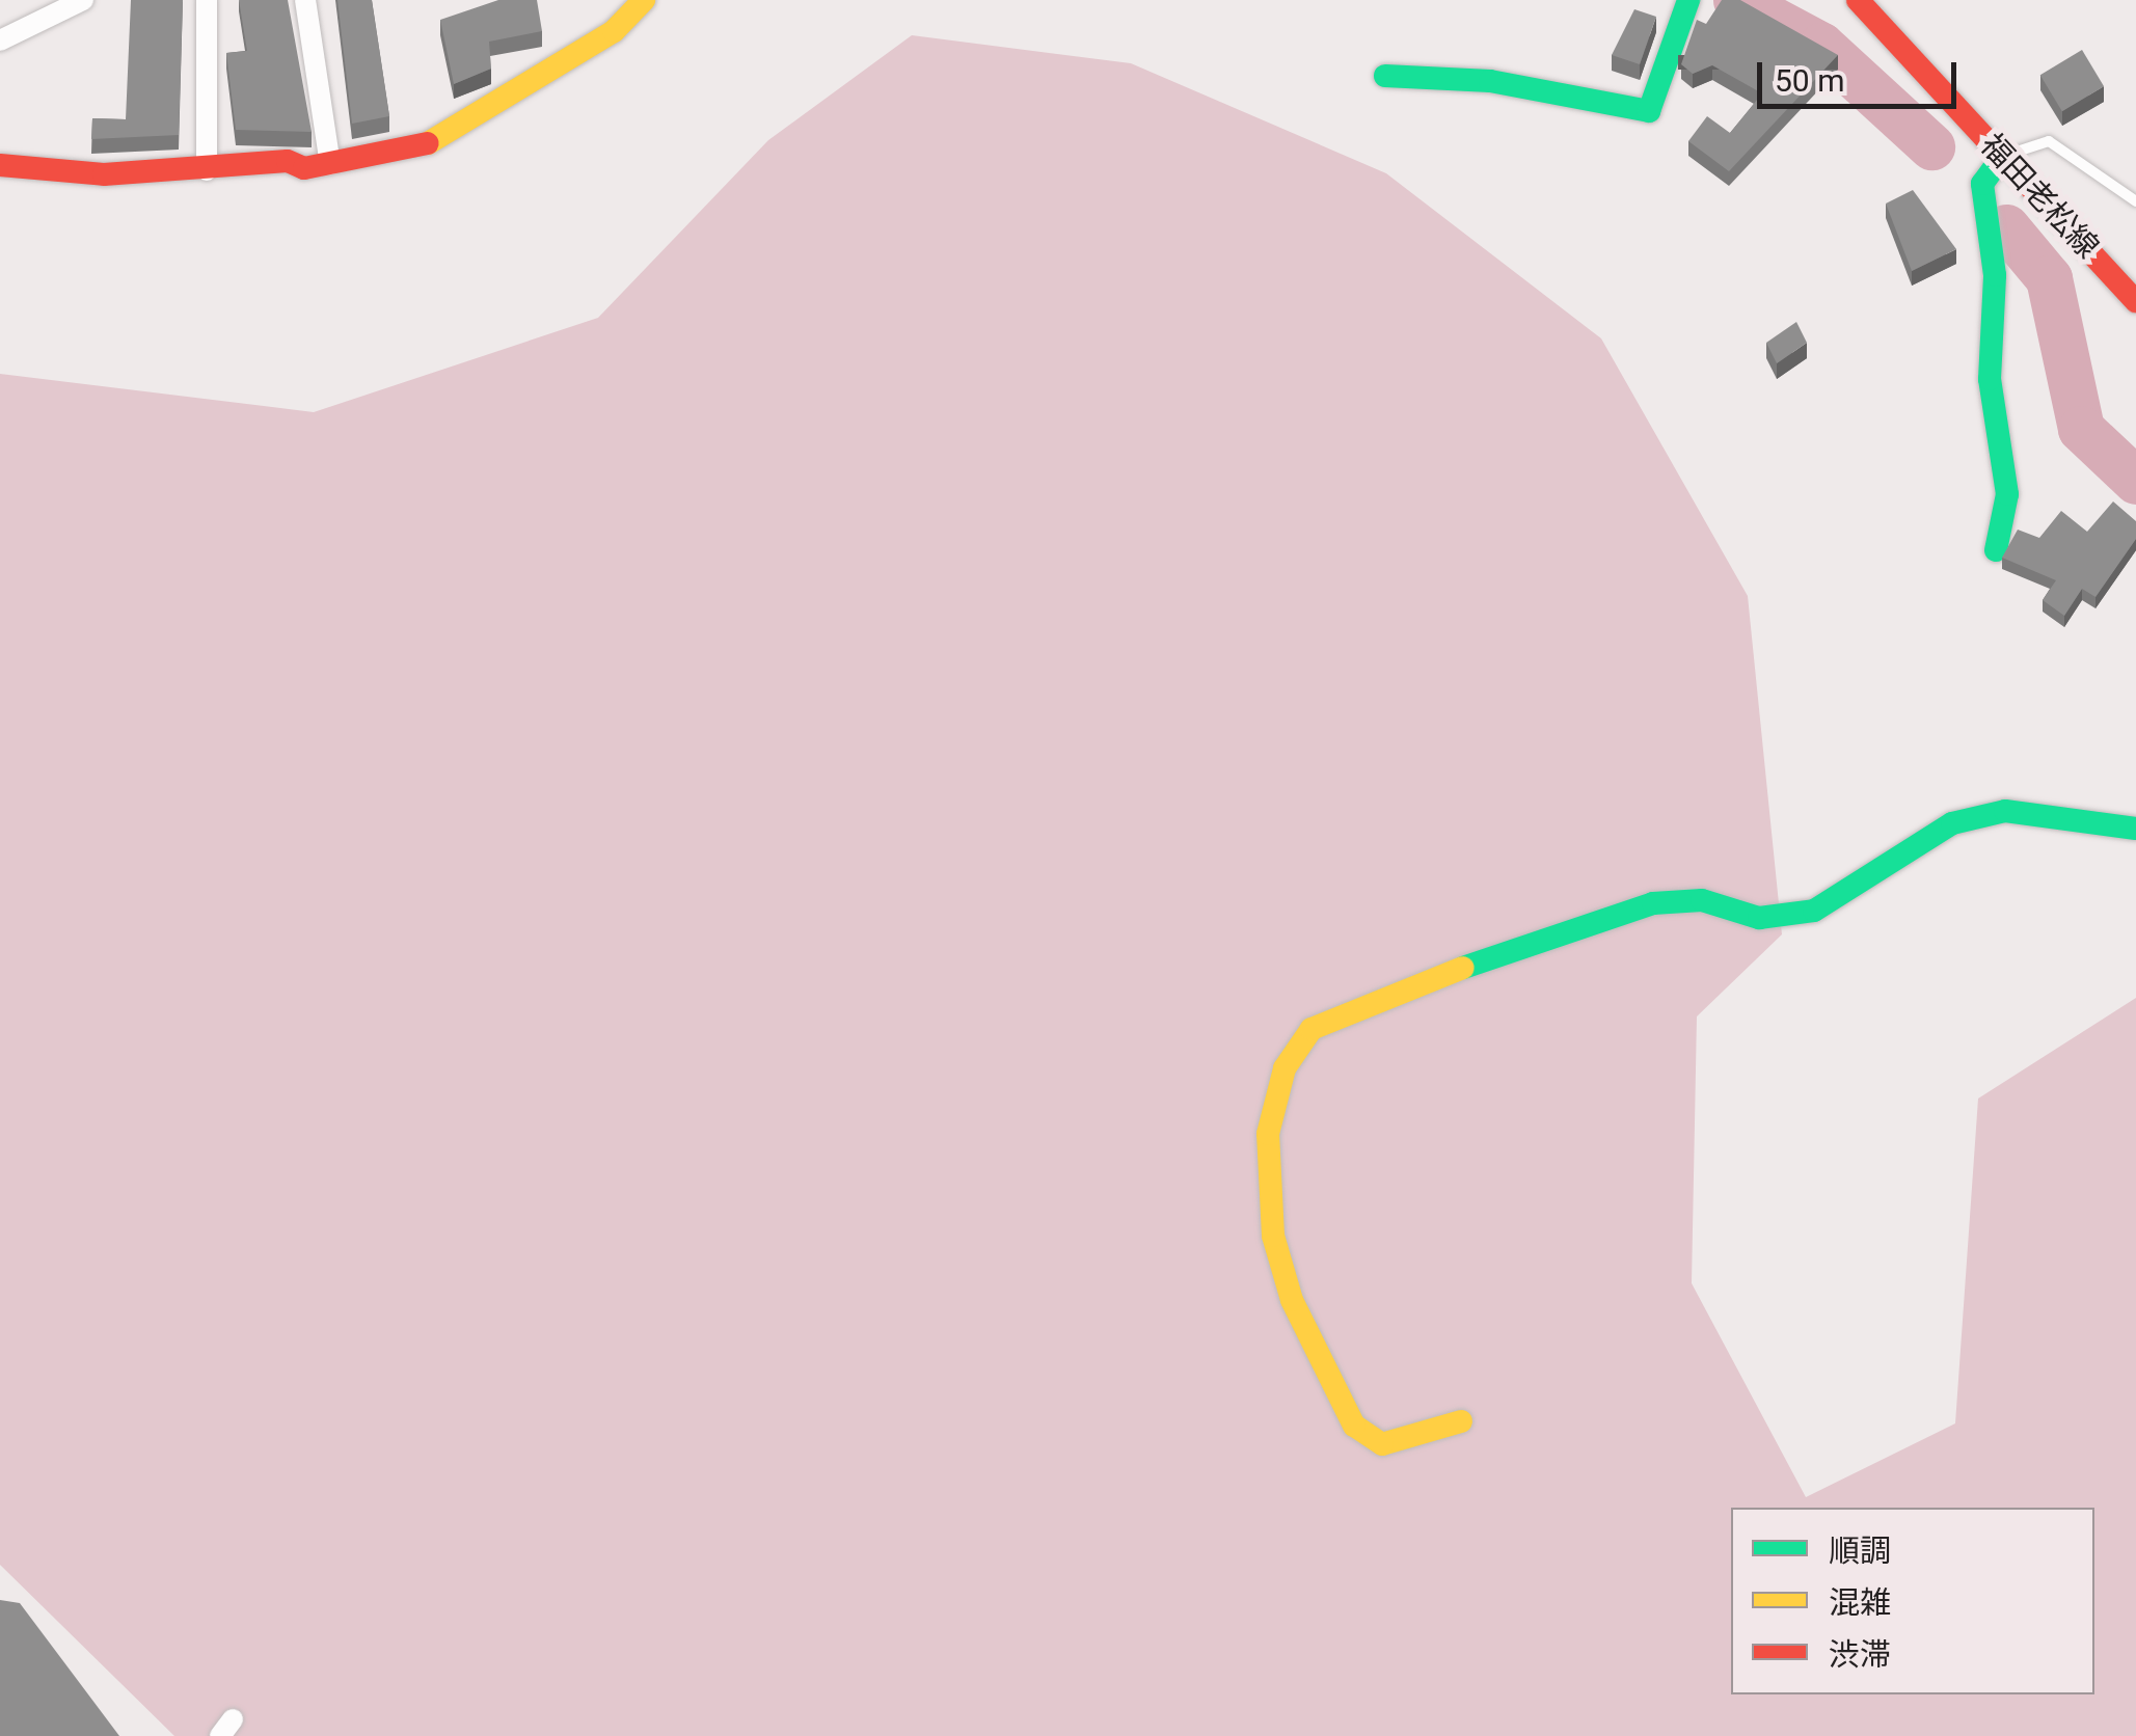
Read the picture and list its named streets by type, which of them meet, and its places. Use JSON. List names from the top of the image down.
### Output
{
  "streets": {
    "street": ["福田老松線"]
  },
  "legend": ["順調", "混雑", "渋滞"],
  "scale_bar": "50 m"
}
